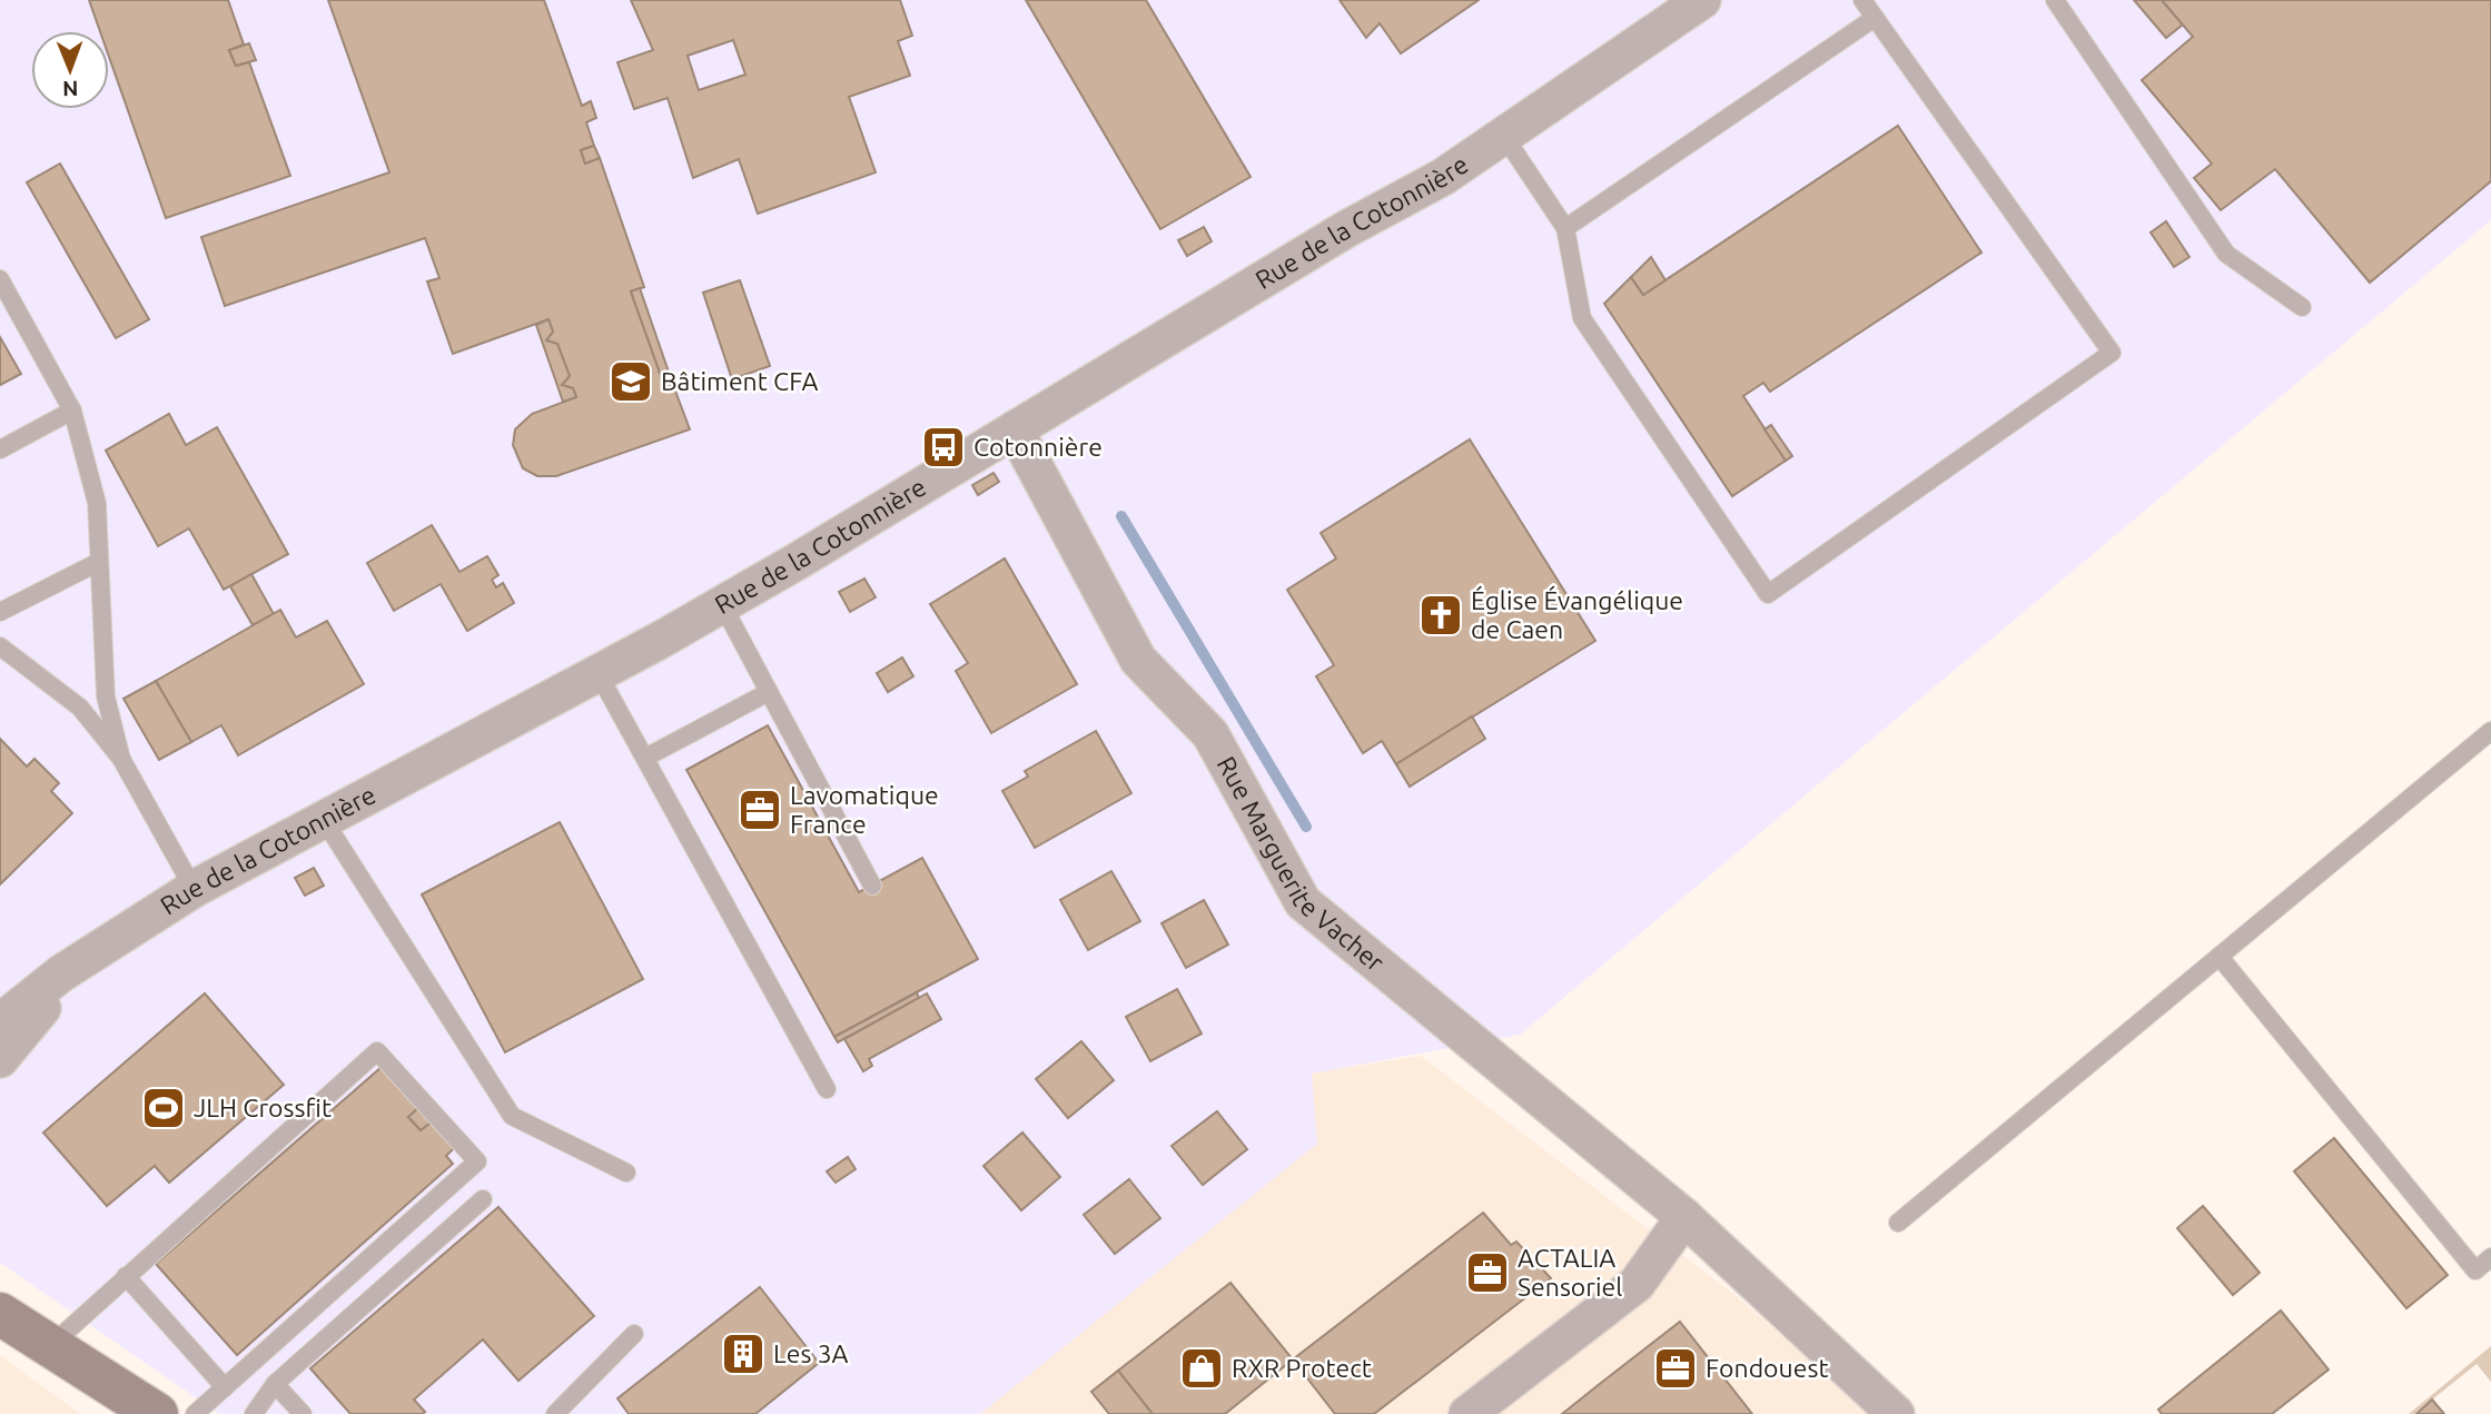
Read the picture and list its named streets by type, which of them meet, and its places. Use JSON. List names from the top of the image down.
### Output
{
  "streets": {
    "street": ["Rue de la Cotonnière", "Rue Marguerite Vacher"]
  },
  "crossings": [
    ["Rue de la Cotonnière", "Rue Marguerite Vacher"]
  ],
  "places": {
    "school or university": ["Bâtiment CFA"],
    "bus stop": ["Cotonnière"],
    "church": ["Église Évangélique de Caen"],
    "office": ["Lavomatique France", "ACTALIA Sensoriel", "Fondouest"],
    "sports": ["JLH Crossfit"],
    "building": ["Les 3A"],
    "shop": ["RXR Protect"]
  },
  "north": "bottom"
}
